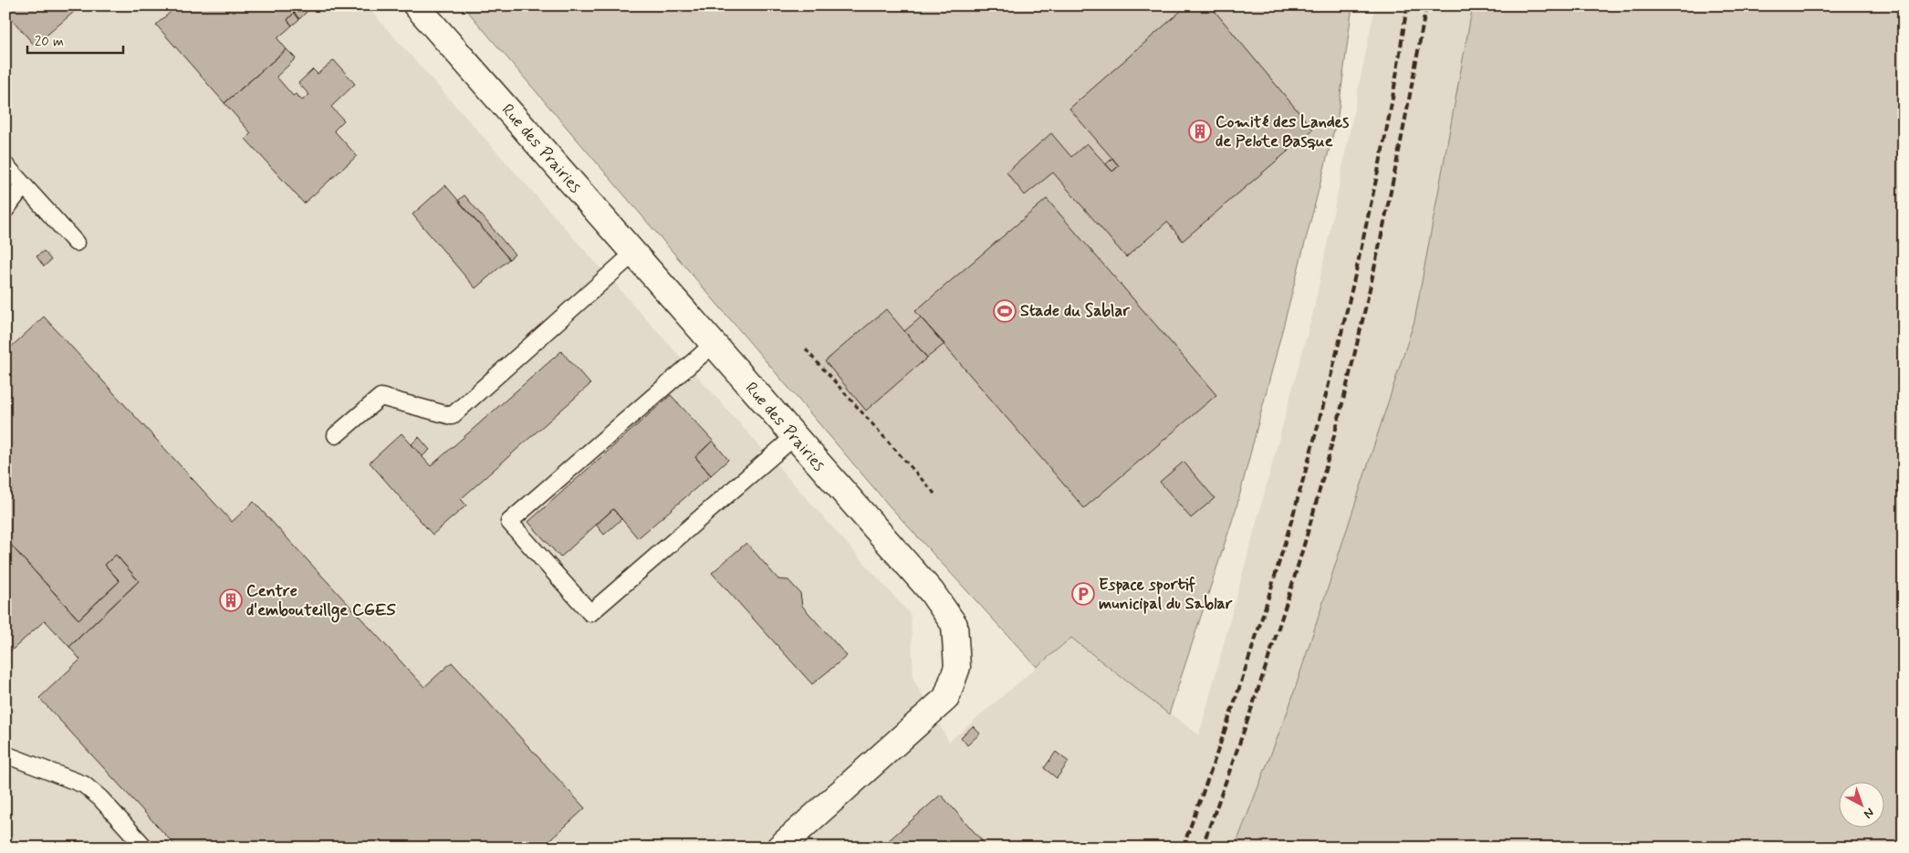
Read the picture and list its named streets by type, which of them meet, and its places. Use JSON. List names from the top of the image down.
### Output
{
  "streets": {
    "street": ["Rue des Prairies"]
  },
  "places": {
    "building": ["Comité des Landes de Pelote Basque", "Centre d'embouteillge CGES"],
    "sports": ["Stade du Sablar"],
    "parking": ["Espace sportif municipal du Sablar"]
  },
  "scale_bar": "20 m",
  "north": "bottom right"
}
